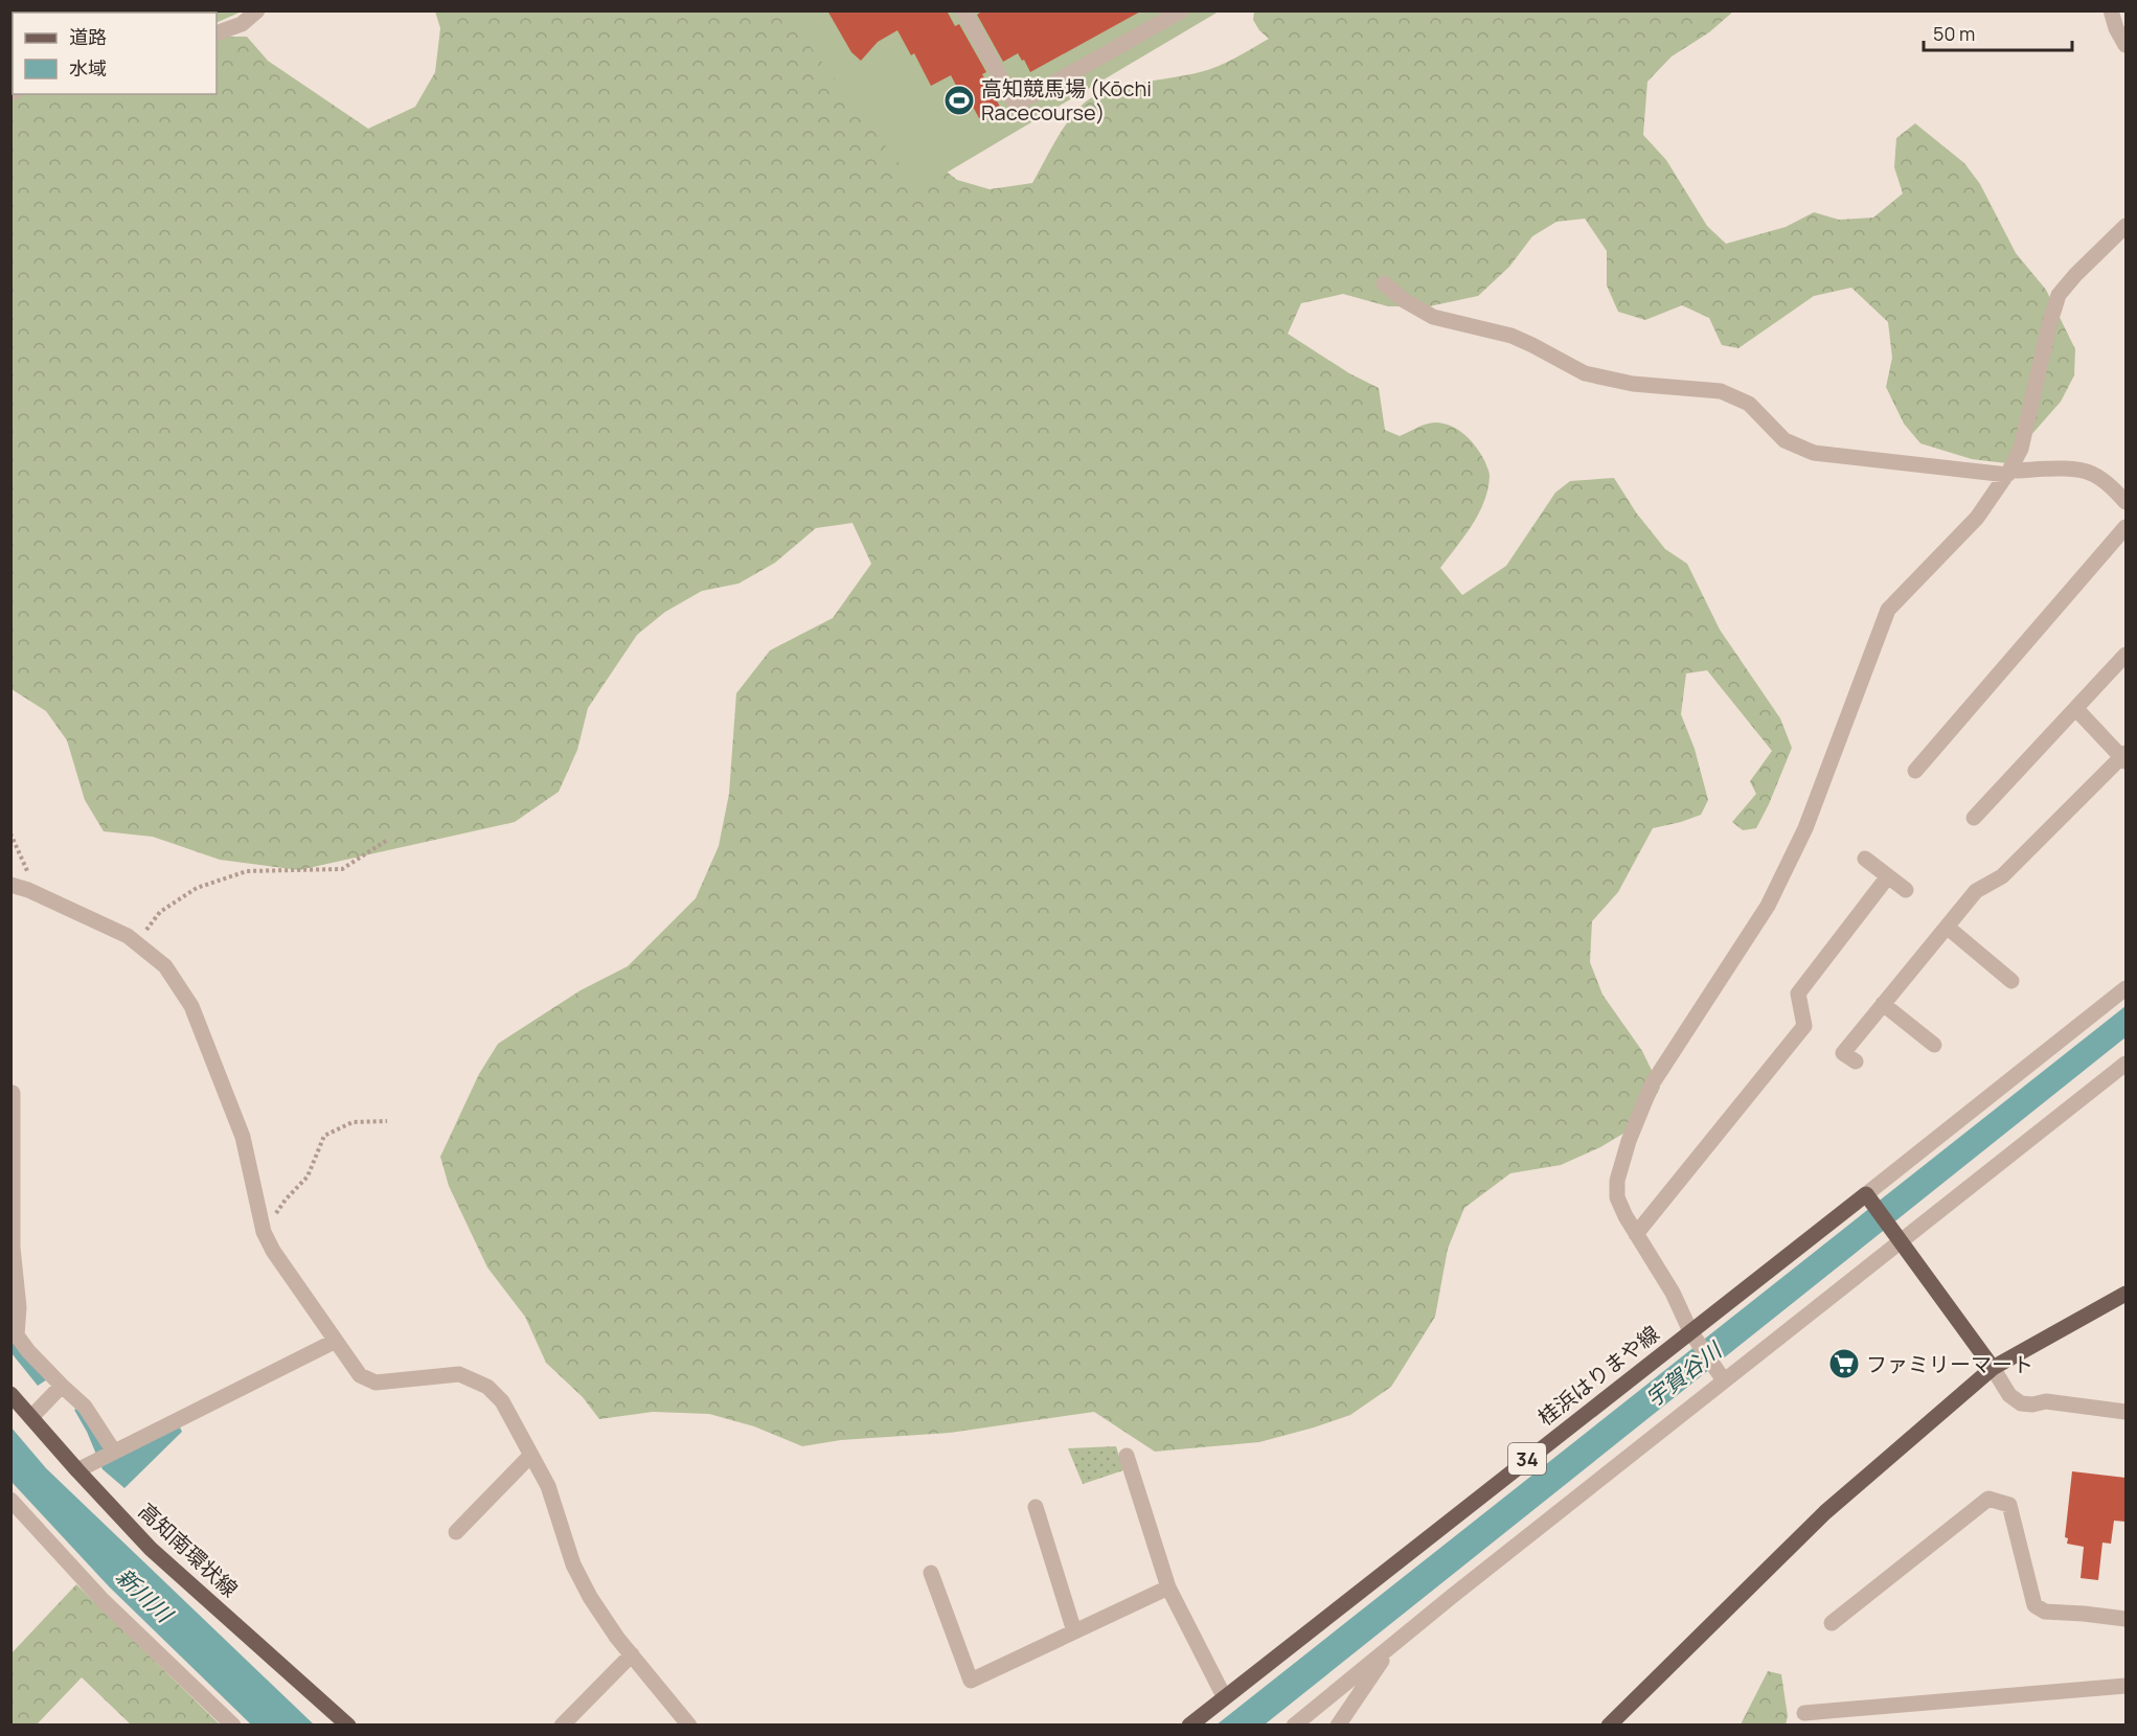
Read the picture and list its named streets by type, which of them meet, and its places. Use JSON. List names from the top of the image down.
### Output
{
  "streets": {
    "main road": ["桂浜はりまや線", "34", "高知南環状線"]
  },
  "water": ["宇賀谷川", "新川川"],
  "places": {
    "sports": ["高知競馬場 (Kōchi Racecourse)"],
    "supermarket": ["ファミリーマート"]
  },
  "legend": ["道路", "水域"],
  "scale_bar": "50 m"
}
